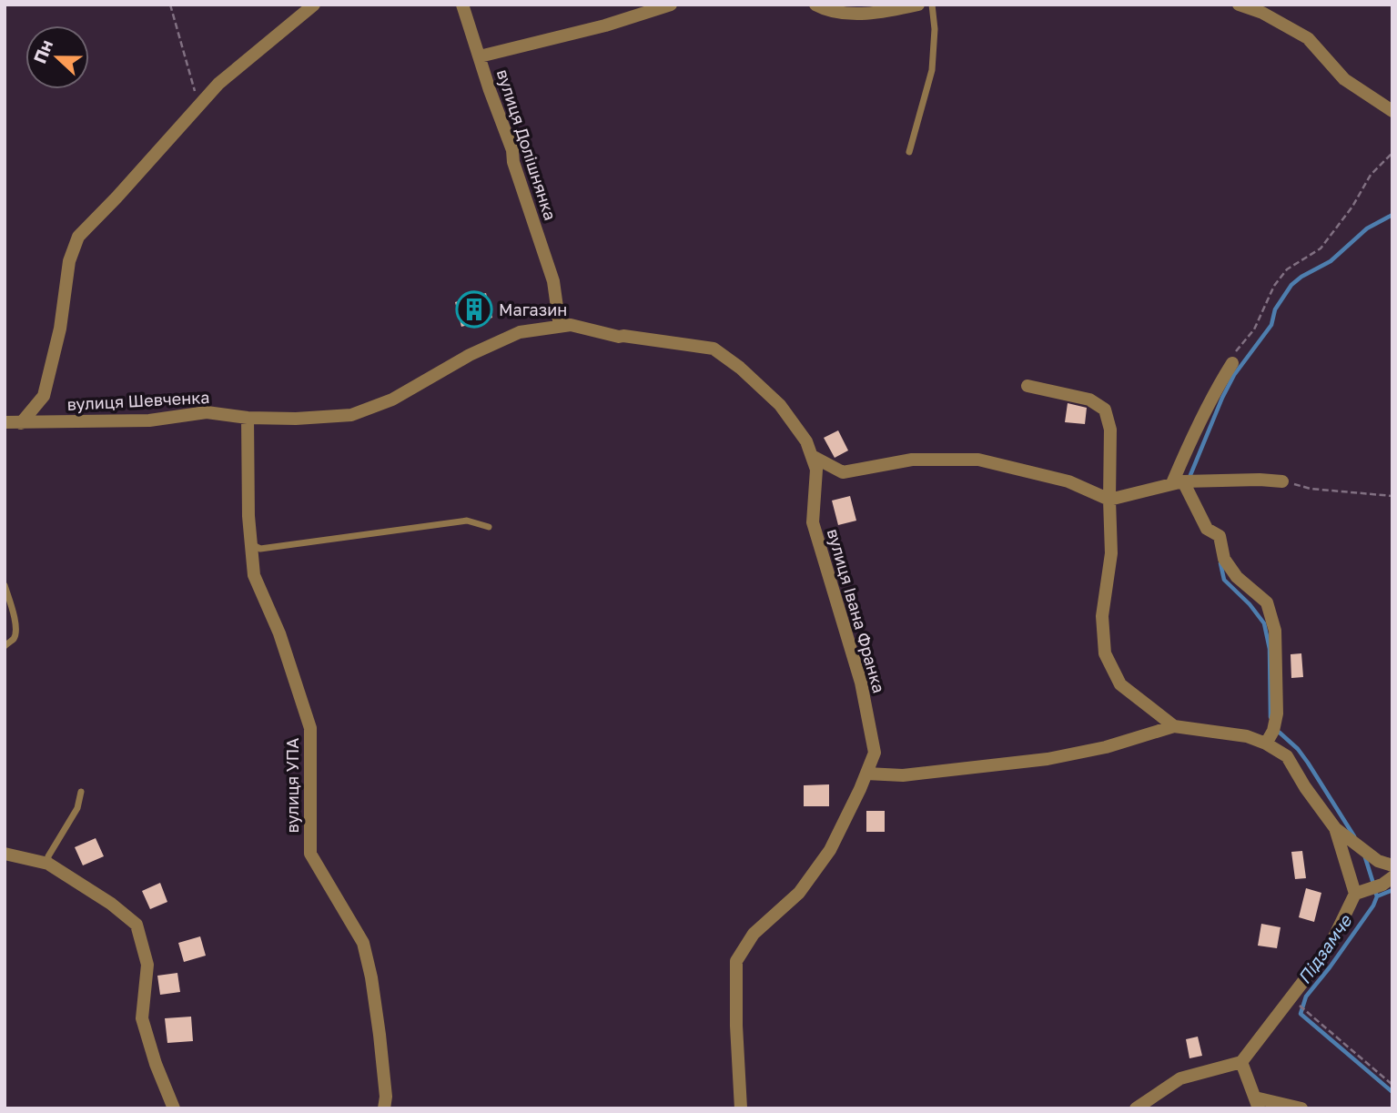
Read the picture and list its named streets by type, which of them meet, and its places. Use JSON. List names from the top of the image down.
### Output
{
  "streets": {
    "street": [
      "вулиця Долішнянка",
      "вулиця Шевченка",
      "вулиця Івана Франка",
      "вулиця УПА"
    ]
  },
  "crossings": [
    ["вулиця Долішнянка", "вулиця Шевченка"],
    ["вулиця Долішнянка", "вулиця Івана Франка"],
    ["вулиця Шевченка", "вулиця Івана Франка"],
    ["вулиця Шевченка", "вулиця УПА"]
  ],
  "water": ["Підзамче"],
  "places": {
    "building": ["Магазин"]
  },
  "north": "left"
}
